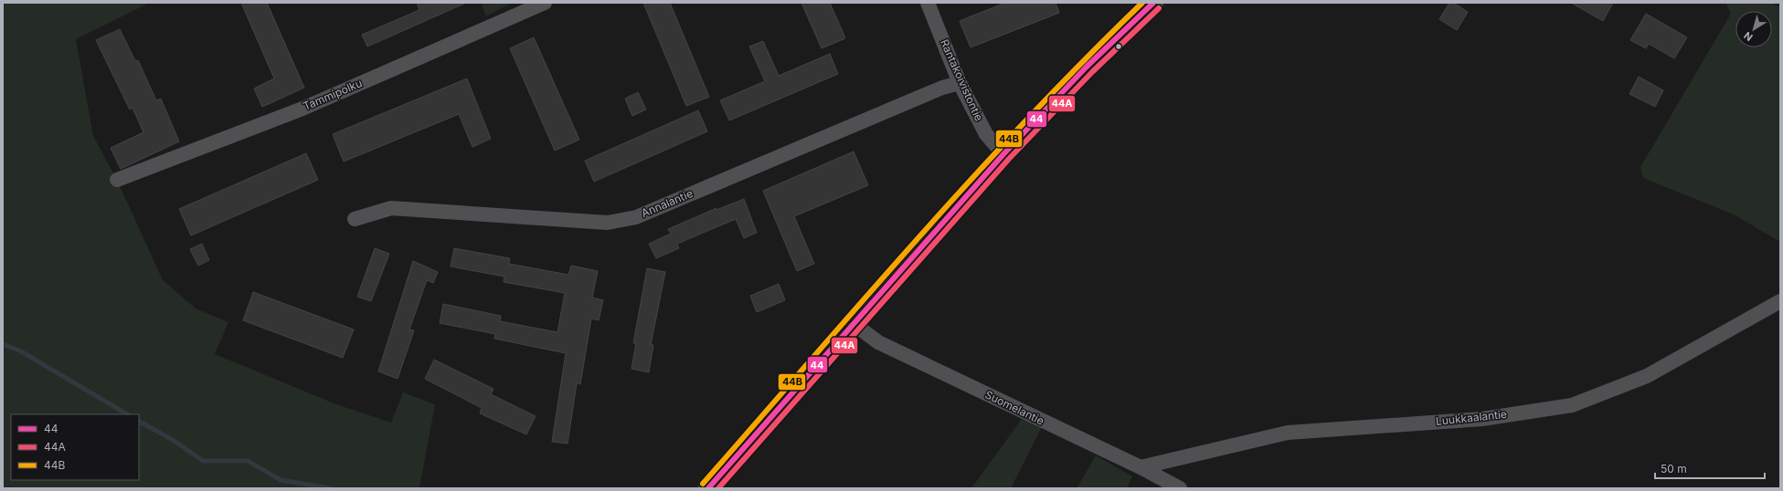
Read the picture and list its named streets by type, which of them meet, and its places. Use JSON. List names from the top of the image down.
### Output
{
  "streets": {
    "street": [
      "Rantakoivistontie",
      "Tammipolku",
      "Annalantie",
      "Suomelantie",
      "Luukkaalantie"
    ]
  },
  "crossings": [
    ["Rantakoivistontie", "Annalantie"],
    ["Suomelantie", "Luukkaalantie"]
  ],
  "lines": ["transit line 44", "transit line 44B", "transit line 44A"],
  "legend": ["44", "44A", "44B"],
  "scale_bar": "50 m",
  "north": "bottom left"
}
